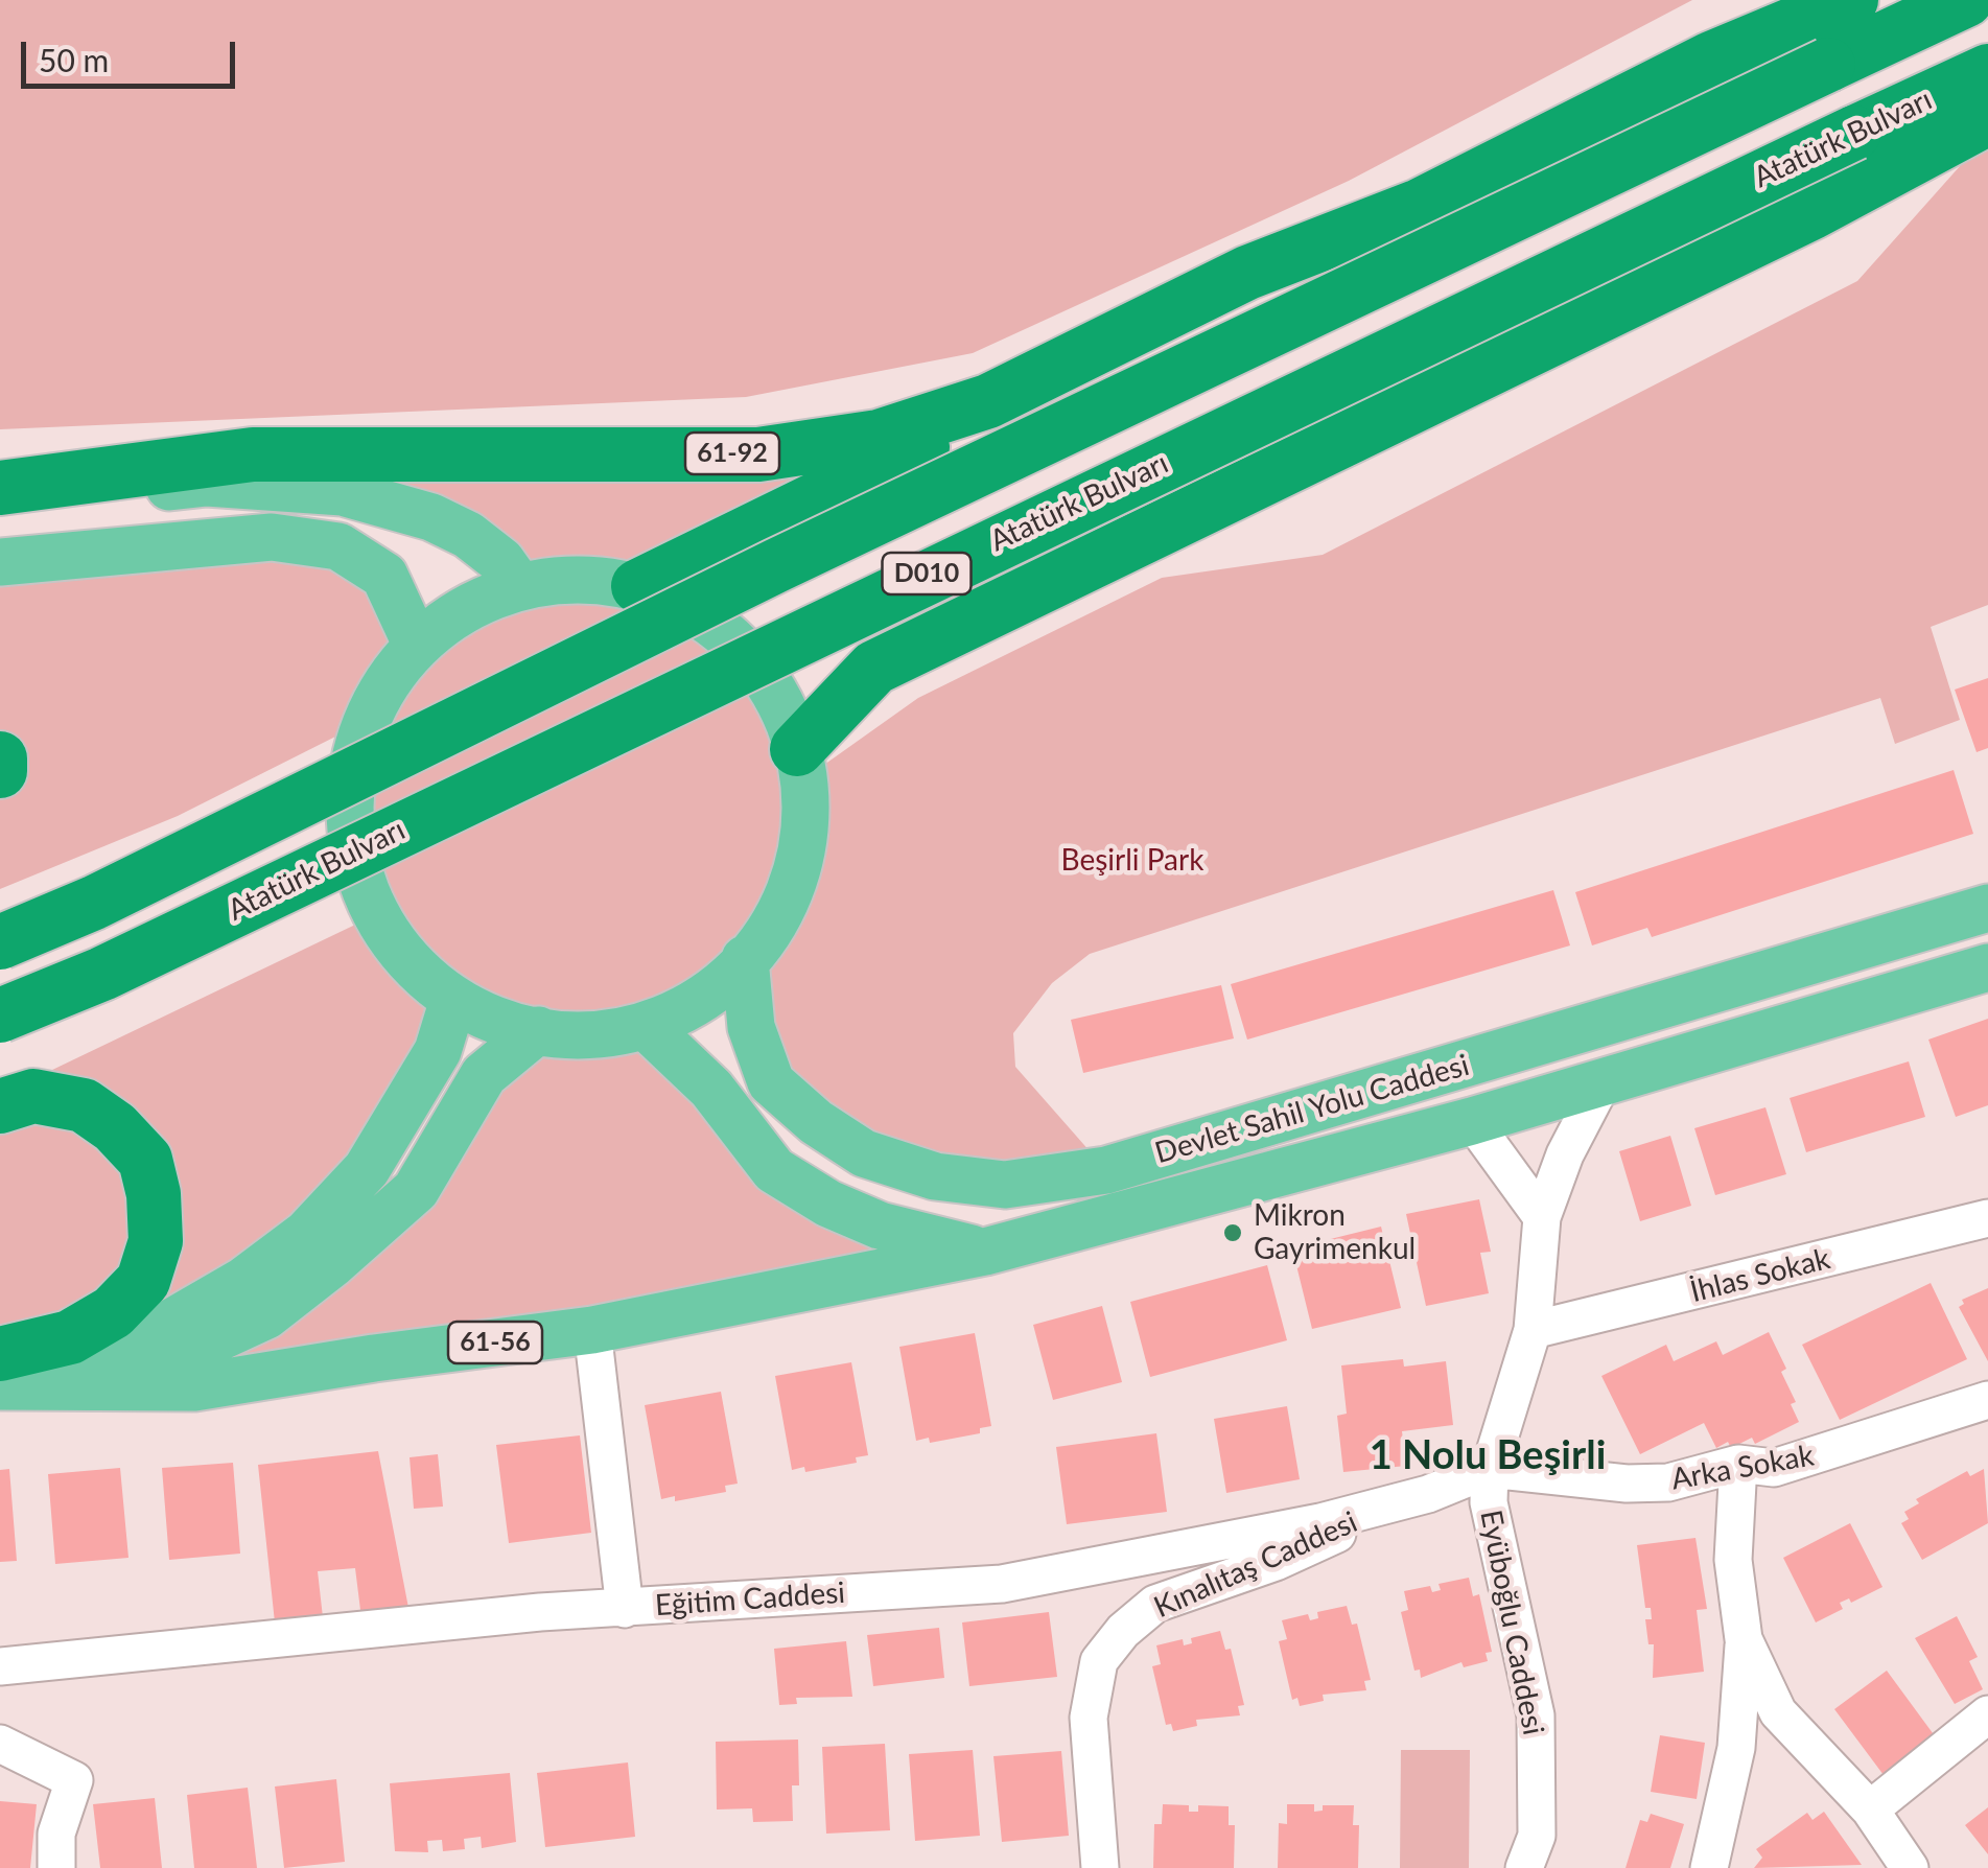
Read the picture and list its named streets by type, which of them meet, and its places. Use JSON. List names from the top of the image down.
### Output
{
  "streets": {
    "highway": ["Atatürk Bulvarı", "61-92", "D010"],
    "main road": ["Devlet Sahil Yolu Caddesi", "61-56"],
    "street": [
      "İhlas Sokak",
      "Arka Sokak",
      "Kınalıtaş Caddesi",
      "Eğitim Caddesi",
      "Eyüboğlu Caddesi"
    ]
  },
  "crossings": [
    ["Devlet Sahil Yolu Caddesi", "Eyüboğlu Caddesi"],
    ["İhlas Sokak", "Eyüboğlu Caddesi"],
    ["Arka Sokak", "Eğitim Caddesi"],
    ["Arka Sokak", "Eyüboğlu Caddesi"],
    ["Kınalıtaş Caddesi", "Eğitim Caddesi"],
    ["Eğitim Caddesi", "Eyüboğlu Caddesi"]
  ],
  "districts": ["1 Nolu Beşirli"],
  "parks": ["Beşirli Park"],
  "places": ["Mikron Gayrimenkul"],
  "scale_bar": "50 m"
}
